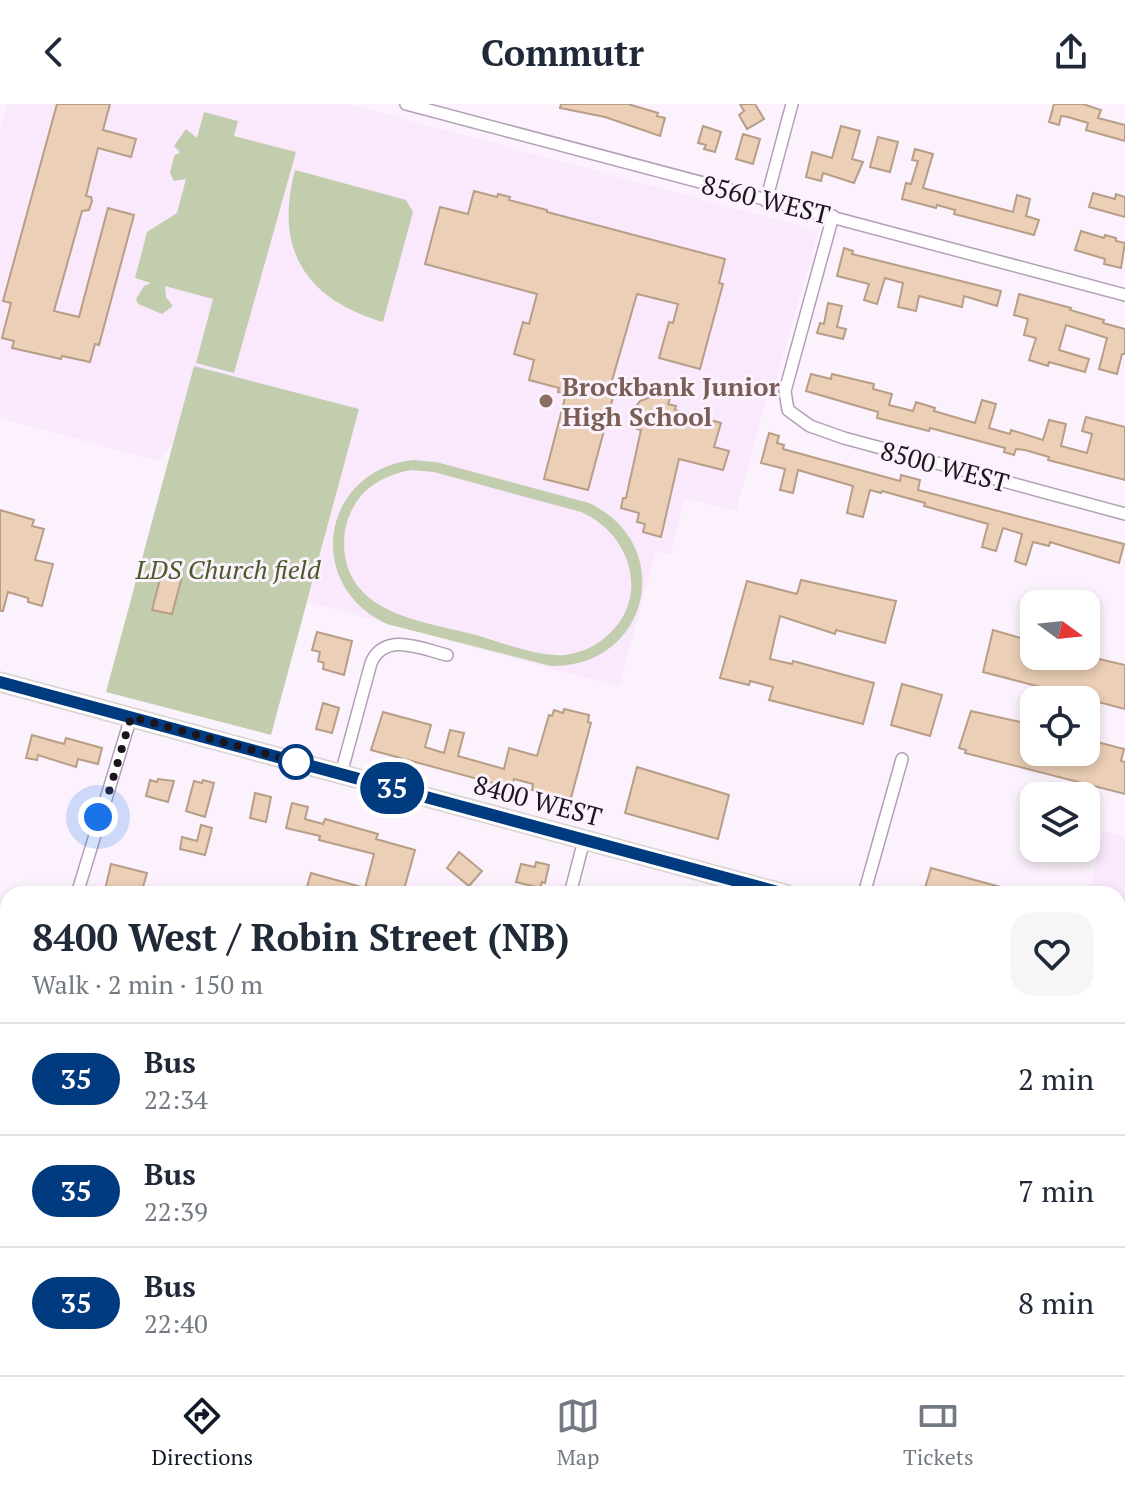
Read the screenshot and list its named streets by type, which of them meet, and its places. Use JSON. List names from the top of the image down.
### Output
{
  "streets": {
    "main road": ["8400 WEST"],
    "street": ["8560 WEST", "8500 WEST"]
  },
  "crossings": [
    ["8560 WEST", "8500 WEST"]
  ],
  "parks": ["LDS Church field"],
  "places": ["Brockbank Junior High School"],
  "lines": ["bus line 35"],
  "north": "right",
  "page": {
    "header": "Commutr",
    "on_map": "35",
    "heading": ["8400 West / Robin Street (NB)", "Walk · 2 min · 150 m"],
    "list": [
      {
        "mark": "35",
        "name": "Bus",
        "note": "22:34",
        "value": "2 min"
      },
      {
        "mark": "35",
        "name": "Bus",
        "note": "22:39",
        "value": "7 min"
      },
      {
        "mark": "35",
        "name": "Bus",
        "note": "22:40",
        "value": "8 min"
      }
    ],
    "tabs": ["Directions", "Map", "Tickets"]
  }
}
